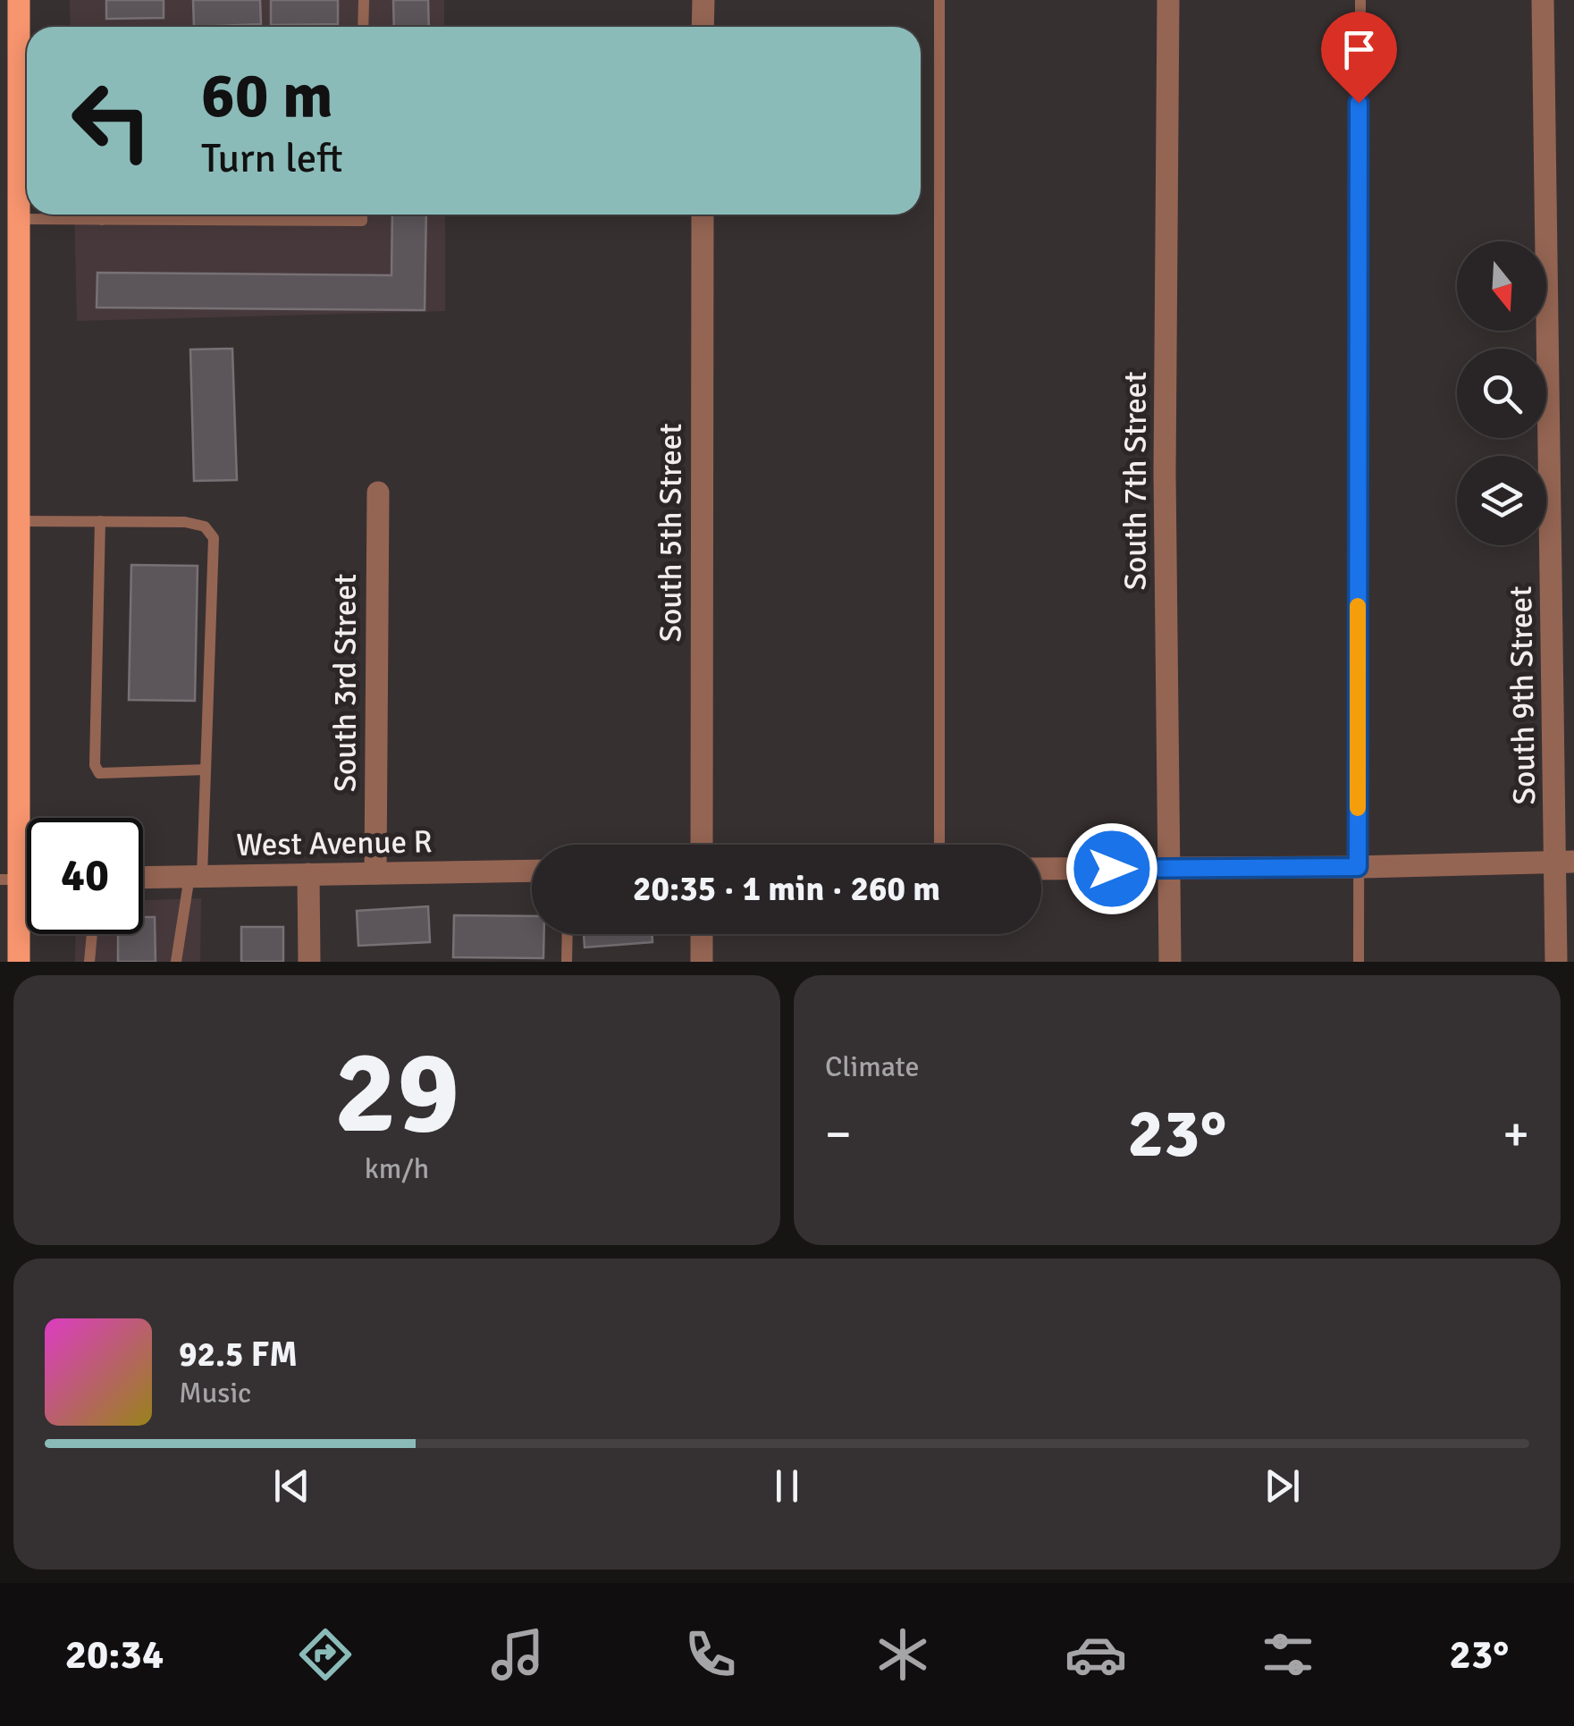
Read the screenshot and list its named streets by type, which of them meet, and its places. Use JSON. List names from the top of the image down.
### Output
{
  "streets": {
    "street": [
      "South 7th Street",
      "South 5th Street",
      "South 3rd Street",
      "South 9th Street",
      "West Avenue R"
    ]
  },
  "crossings": [
    ["South 3rd Street", "West Avenue R"]
  ],
  "north": "bottom",
  "page": {
    "turn": ["60 m", "Turn left"],
    "limit": "40",
    "trip": "20:35 · 1 min · 260 m",
    "tile": [
      ["29", "km/h"],
      "Climate"
    ],
    "heat": ["−", "23°", "+"],
    "song": ["92.5 FM", "Music"],
    "tabs": ["20:34", "23°"]
  }
}
